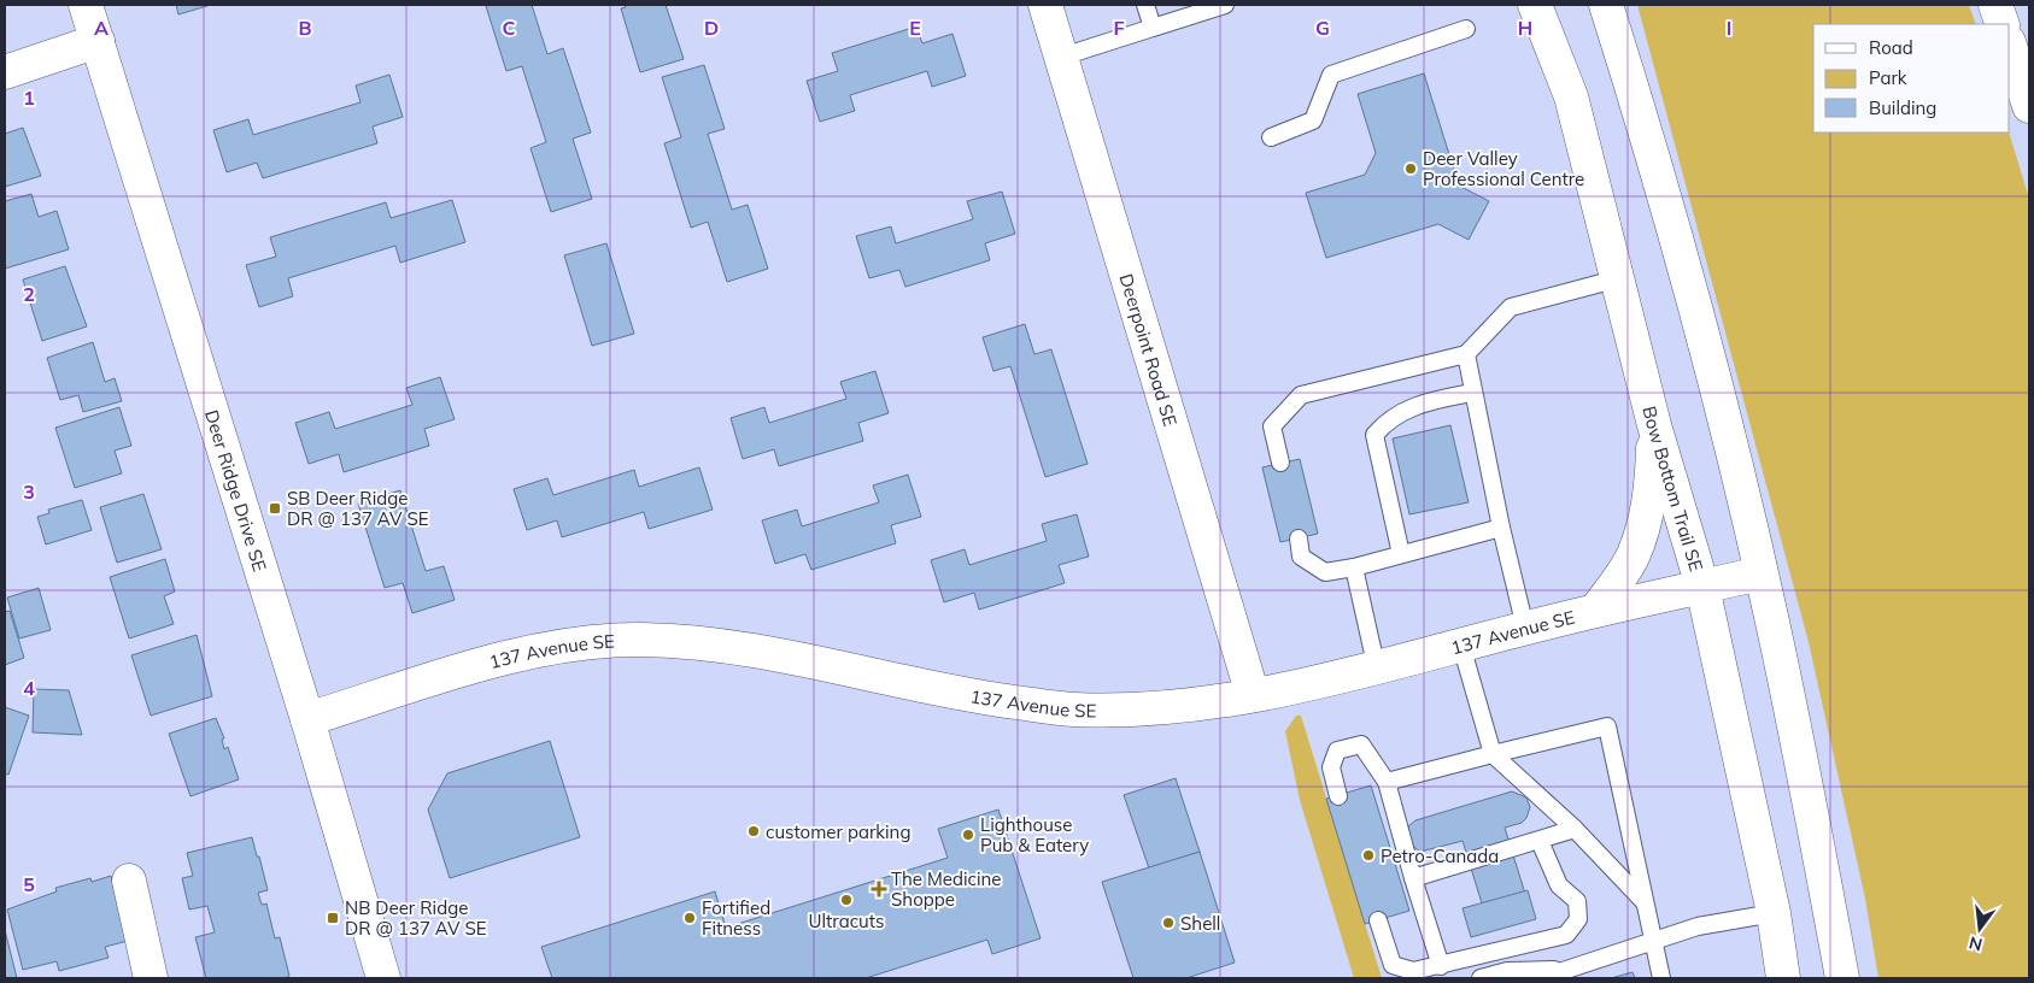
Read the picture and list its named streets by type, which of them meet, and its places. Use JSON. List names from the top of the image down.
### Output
{
  "streets": {
    "street": [
      "Deerpoint Road SE",
      "Bow Bottom Trail SE",
      "Deer Ridge Drive SE",
      "137 Avenue SE"
    ]
  },
  "crossings": [
    ["Deerpoint Road SE", "137 Avenue SE"],
    ["Bow Bottom Trail SE", "137 Avenue SE"],
    ["Deer Ridge Drive SE", "137 Avenue SE"]
  ],
  "places": {
    "other": [
      "Deer Valley Professional Centre",
      "customer parking",
      "Lighthouse Pub & Eatery",
      "Petro-Canada",
      "Ultracuts",
      "Fortified Fitness",
      "Shell"
    ],
    "transit": ["SB Deer Ridge DR @ 137 AV SE", "NB Deer Ridge DR @ 137 AV SE"],
    "health": ["The Medicine Shoppe"]
  },
  "legend": ["Road", "Park", "Building"],
  "north": "bottom",
  "grid": {
    "columns": [
      "A",
      "B",
      "C",
      "D",
      "E",
      "F",
      "G",
      "H",
      "I"
    ],
    "rows": [
      "1",
      "2",
      "3",
      "4",
      "5"
    ]
  }
}
